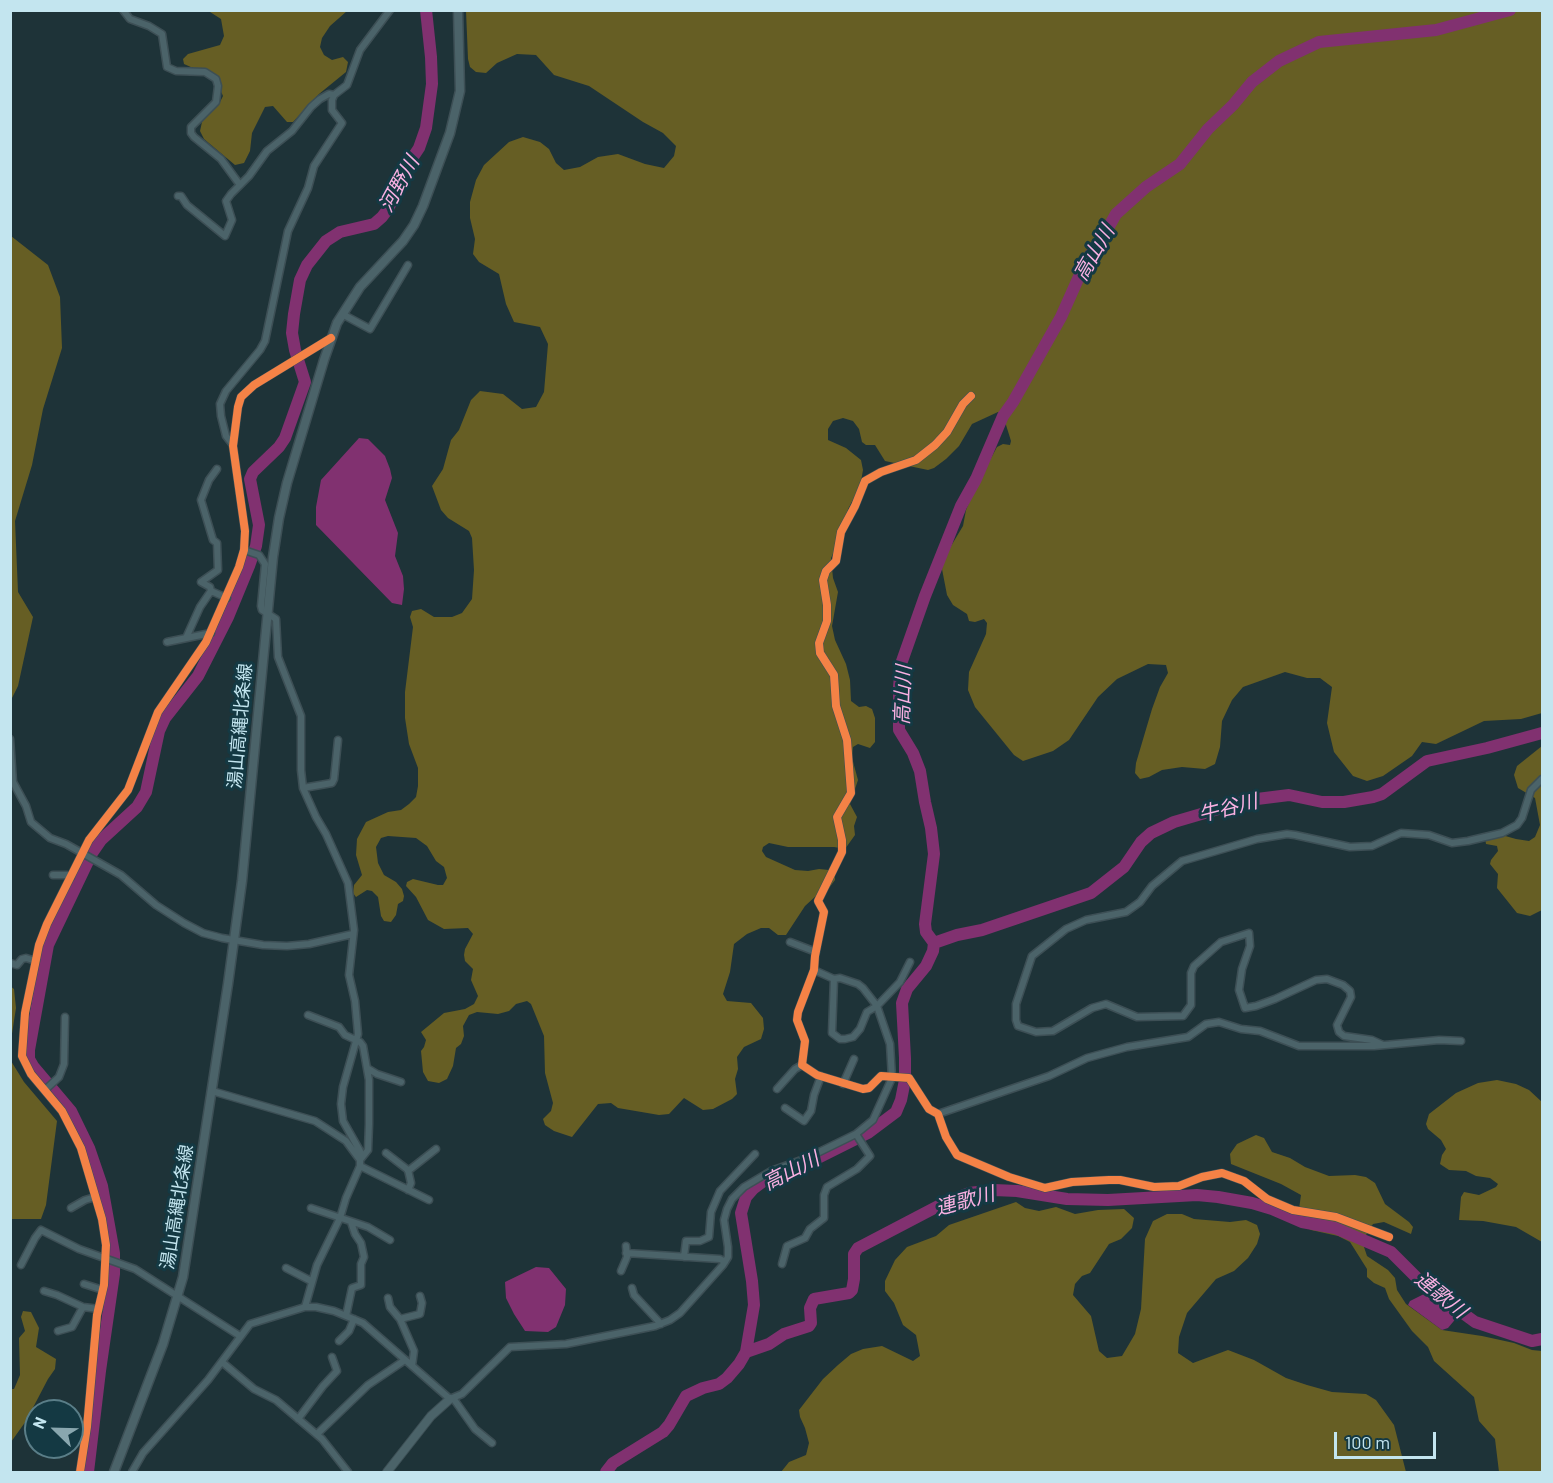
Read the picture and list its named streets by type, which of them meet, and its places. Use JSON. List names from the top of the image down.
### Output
{
  "streets": {
    "main road": ["湯山高縄北条線"]
  },
  "water": [
    "河野川",
    "高山川",
    "牛谷川",
    "連歌川"
  ],
  "scale_bar": "100 m",
  "north": "top left"
}
